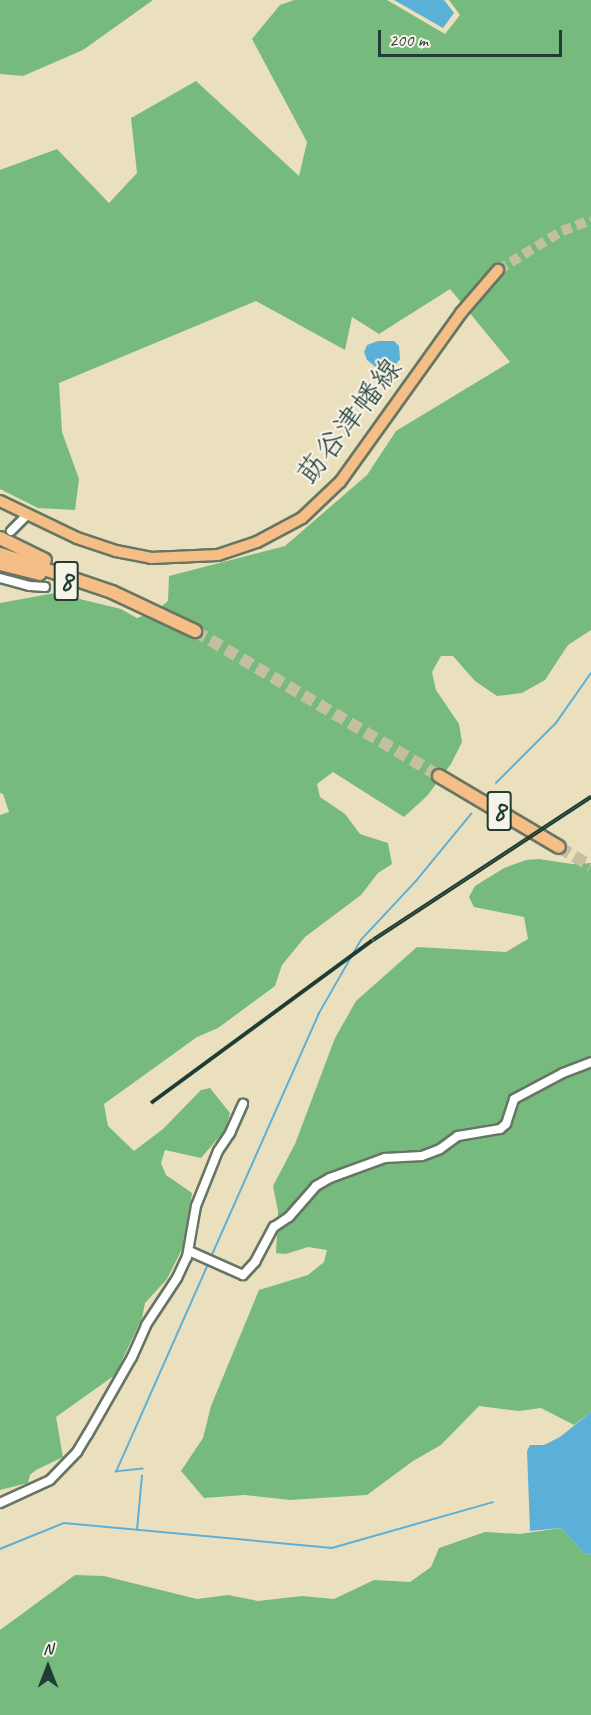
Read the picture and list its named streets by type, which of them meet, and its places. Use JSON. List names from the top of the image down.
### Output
{
  "streets": {
    "highway": ["8"],
    "main road": ["莇谷津幡線"]
  },
  "scale_bar": "200 m",
  "north": "top"
}
